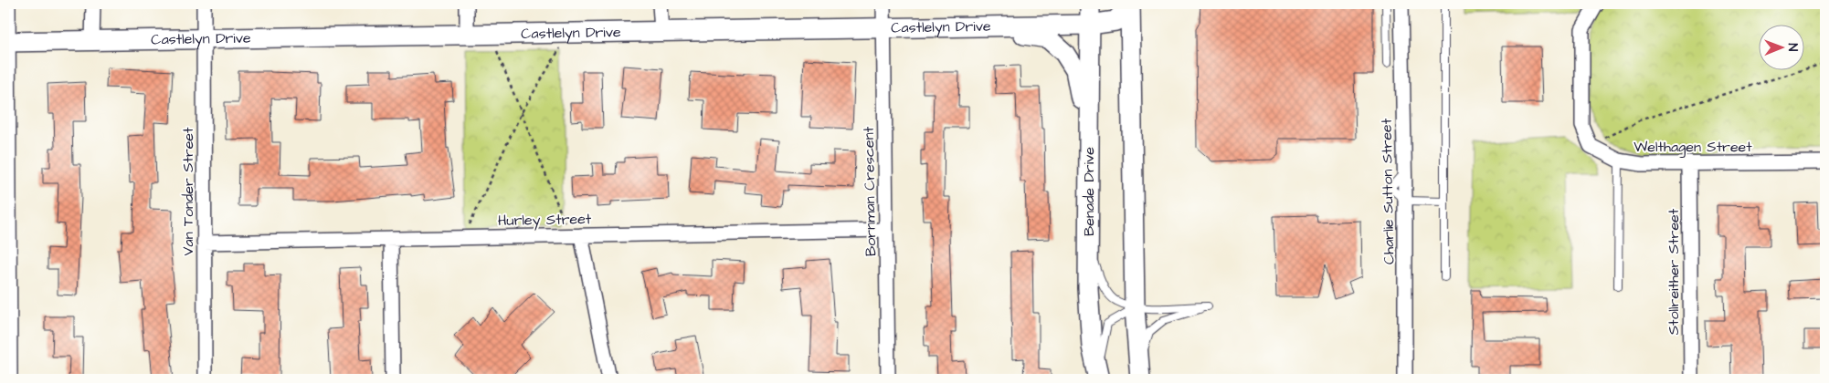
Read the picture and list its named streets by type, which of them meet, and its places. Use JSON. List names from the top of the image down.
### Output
{
  "streets": {
    "street": [
      "Castlelyn Drive",
      "Welthagen Street",
      "Van Tonder Street",
      "Bornman Crescent",
      "Benade Drive",
      "Charlie Sutton Street",
      "Hurley Street",
      "Stollreither Street"
    ]
  },
  "crossings": [
    ["Castlelyn Drive", "Van Tonder Street"],
    ["Castlelyn Drive", "Bornman Crescent"],
    ["Castlelyn Drive", "Benade Drive"],
    ["Welthagen Street", "Stollreither Street"],
    ["Van Tonder Street", "Hurley Street"],
    ["Bornman Crescent", "Hurley Street"]
  ],
  "north": "right"
}
